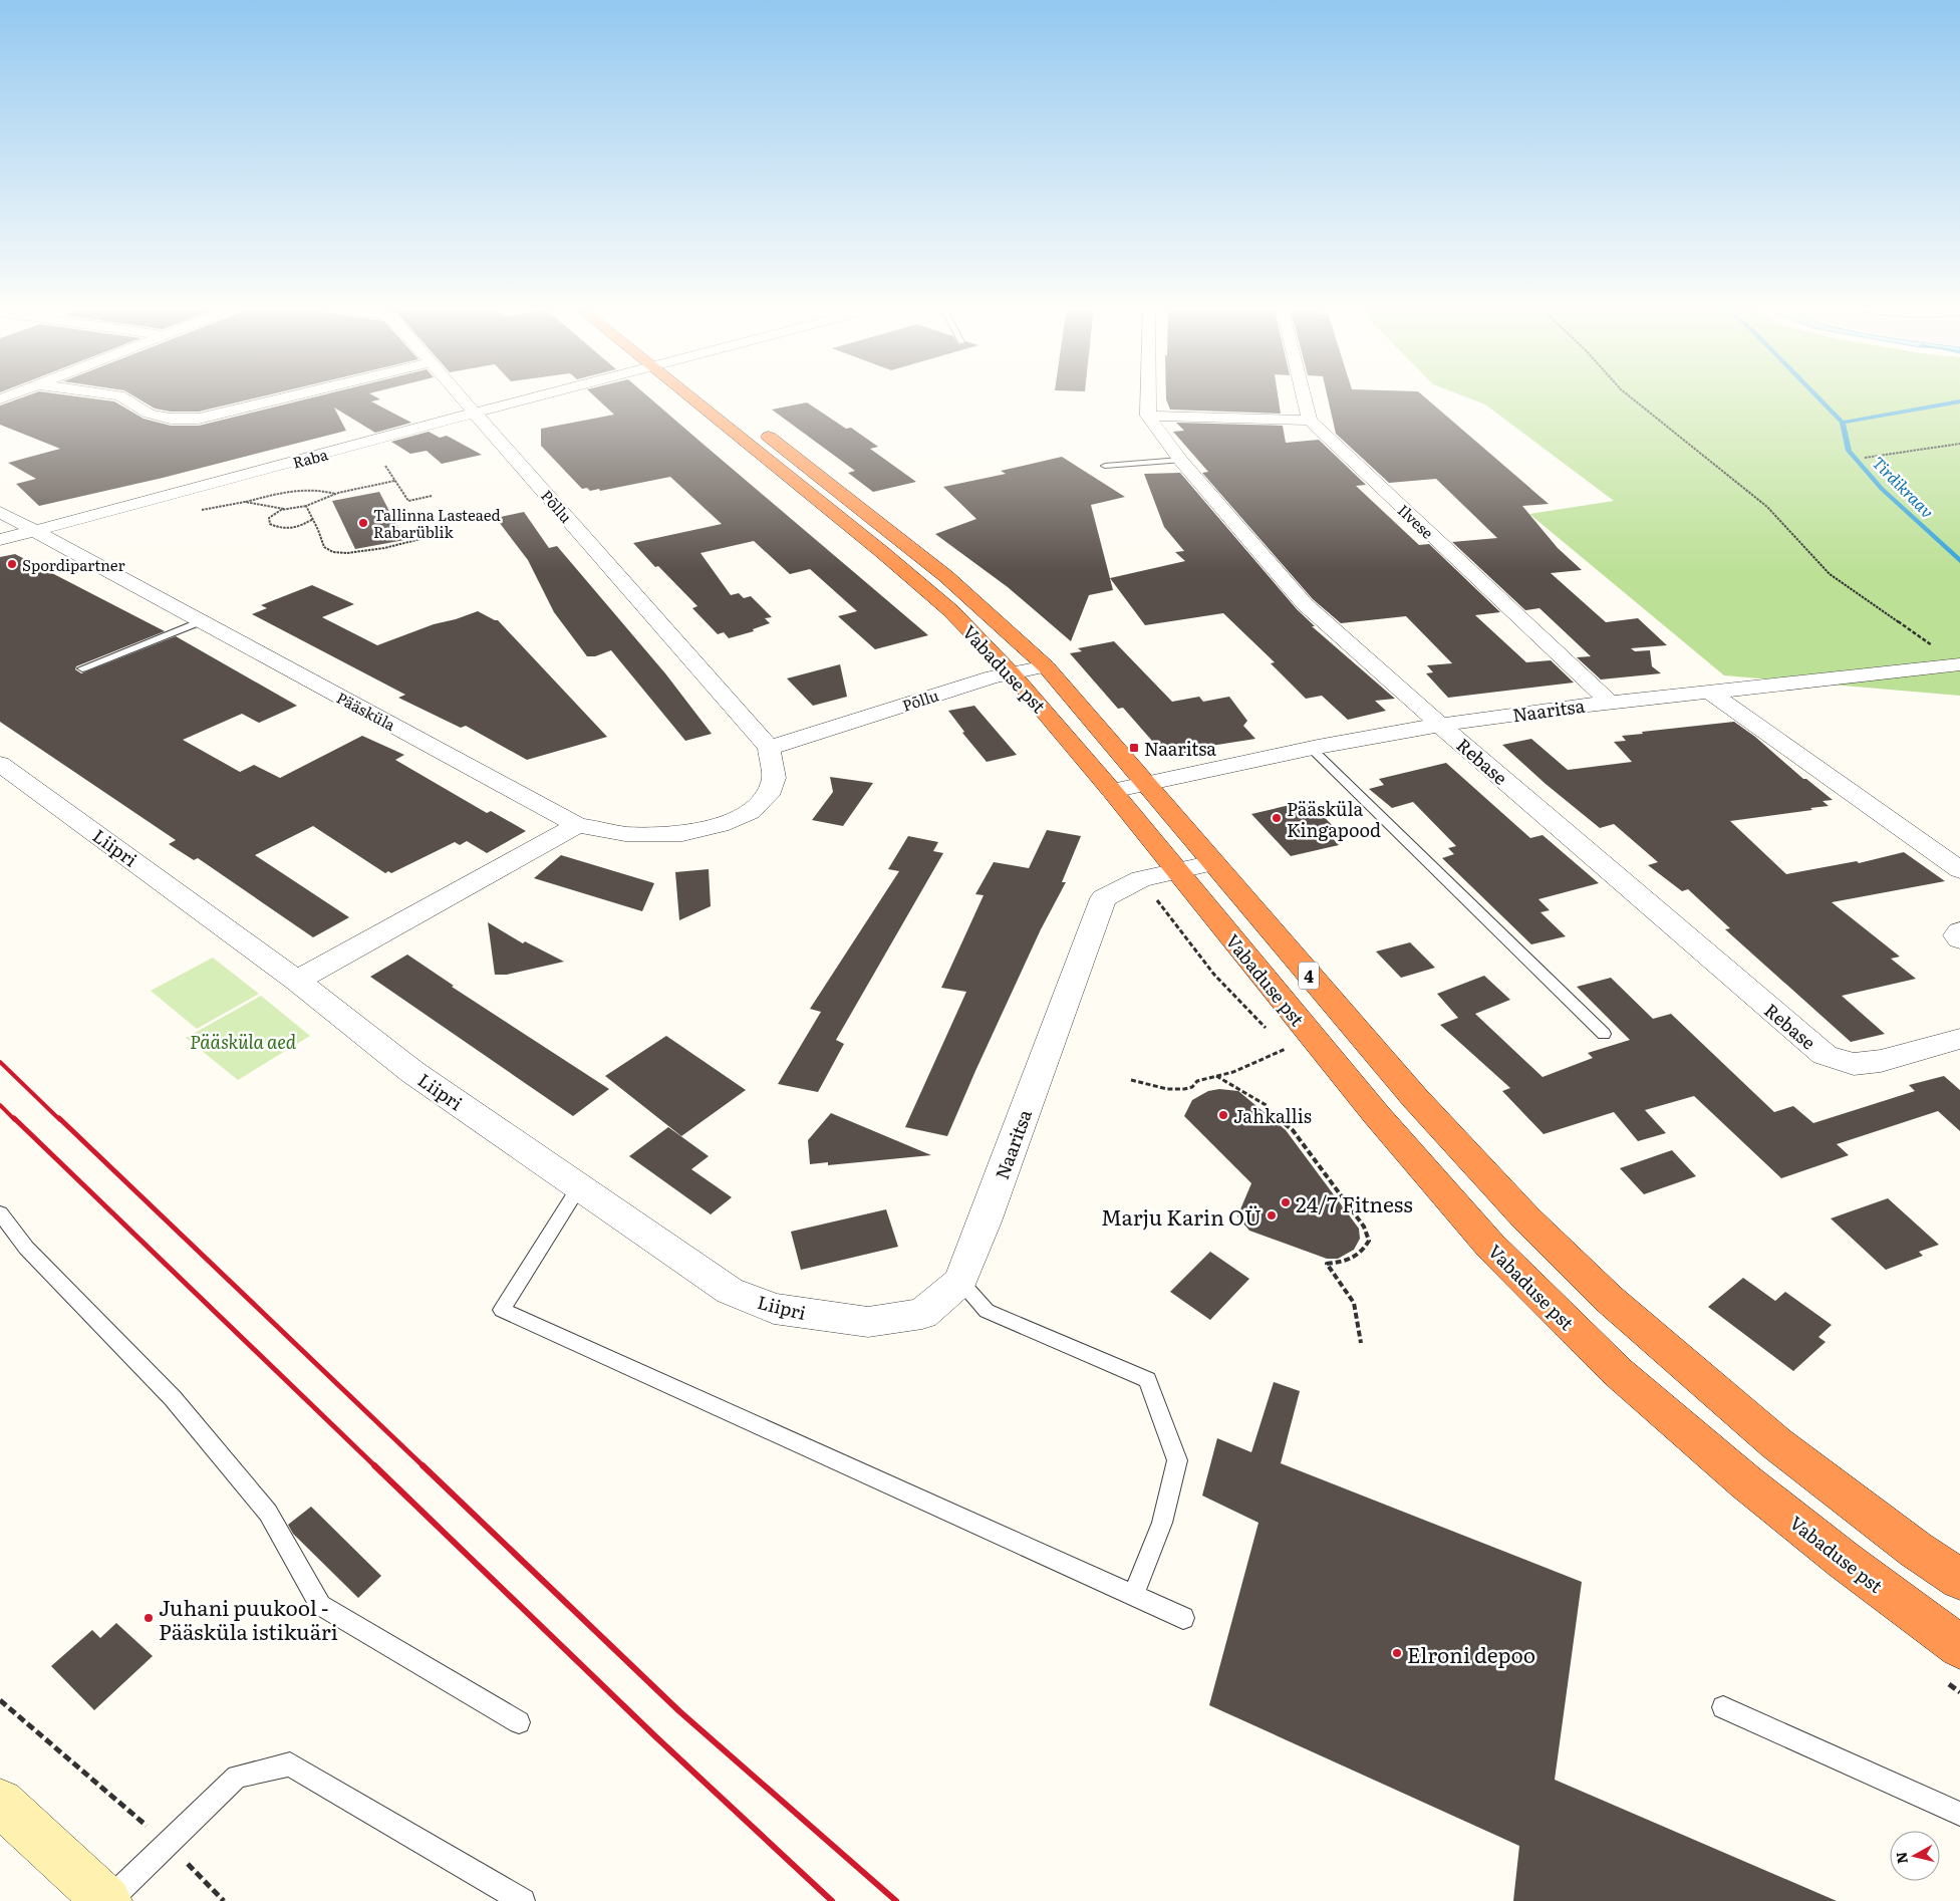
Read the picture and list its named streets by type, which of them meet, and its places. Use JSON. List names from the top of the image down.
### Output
{
  "streets": {
    "highway": ["Vabaduse pst", "4"],
    "street": [
      "Raba",
      "Põllu",
      "Ilvese",
      "Naaritsa",
      "Pääsküla",
      "Rebase",
      "Liipri"
    ]
  },
  "crossings": [
    ["Raba", "Põllu"],
    ["Raba", "Pääsküla"],
    ["Põllu", "Vabaduse pst"],
    ["Põllu", "Pääsküla"],
    ["Ilvese", "Naaritsa"],
    ["Vabaduse pst", "Naaritsa"],
    ["Naaritsa", "Rebase"],
    ["Naaritsa", "Liipri"]
  ],
  "water": ["Tirdikraav"],
  "parks": ["Pääsküla aed"],
  "places": {
    "other": [
      "Tallinna Lasteaed Rabarüblik",
      "Spordipartner",
      "Pääsküla Kingapood",
      "Jahkallis",
      "24/7 Fitness",
      "Marju Karin OÜ",
      "Juhani puukool - Pääsküla istikuäri",
      "Elroni depoo"
    ],
    "transit": ["Naaritsa"]
  },
  "north": "left"
}
